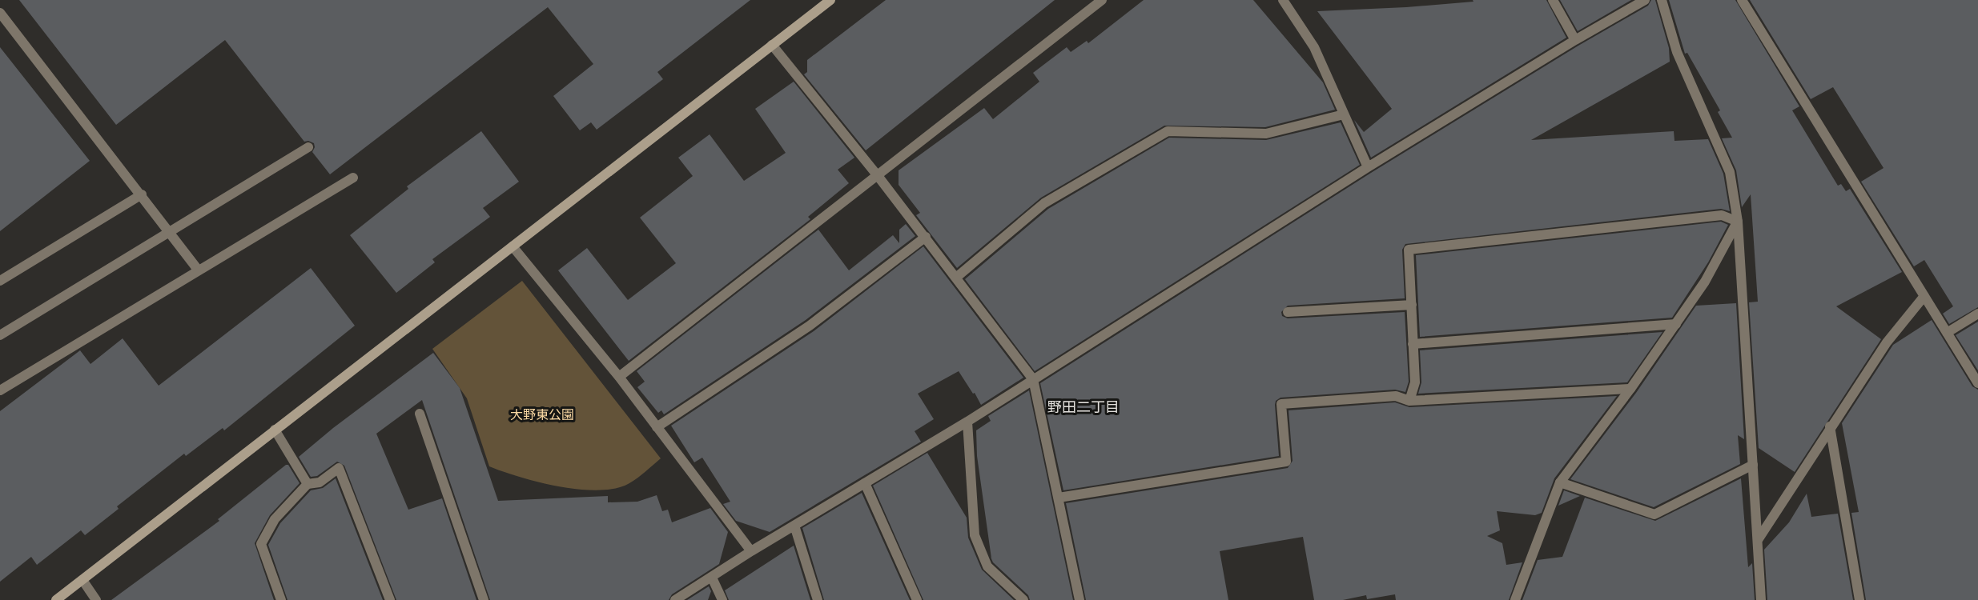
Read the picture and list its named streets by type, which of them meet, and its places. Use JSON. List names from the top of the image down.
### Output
{
  "districts": ["野田二丁目"],
  "parks": ["大野東公園"]
}
